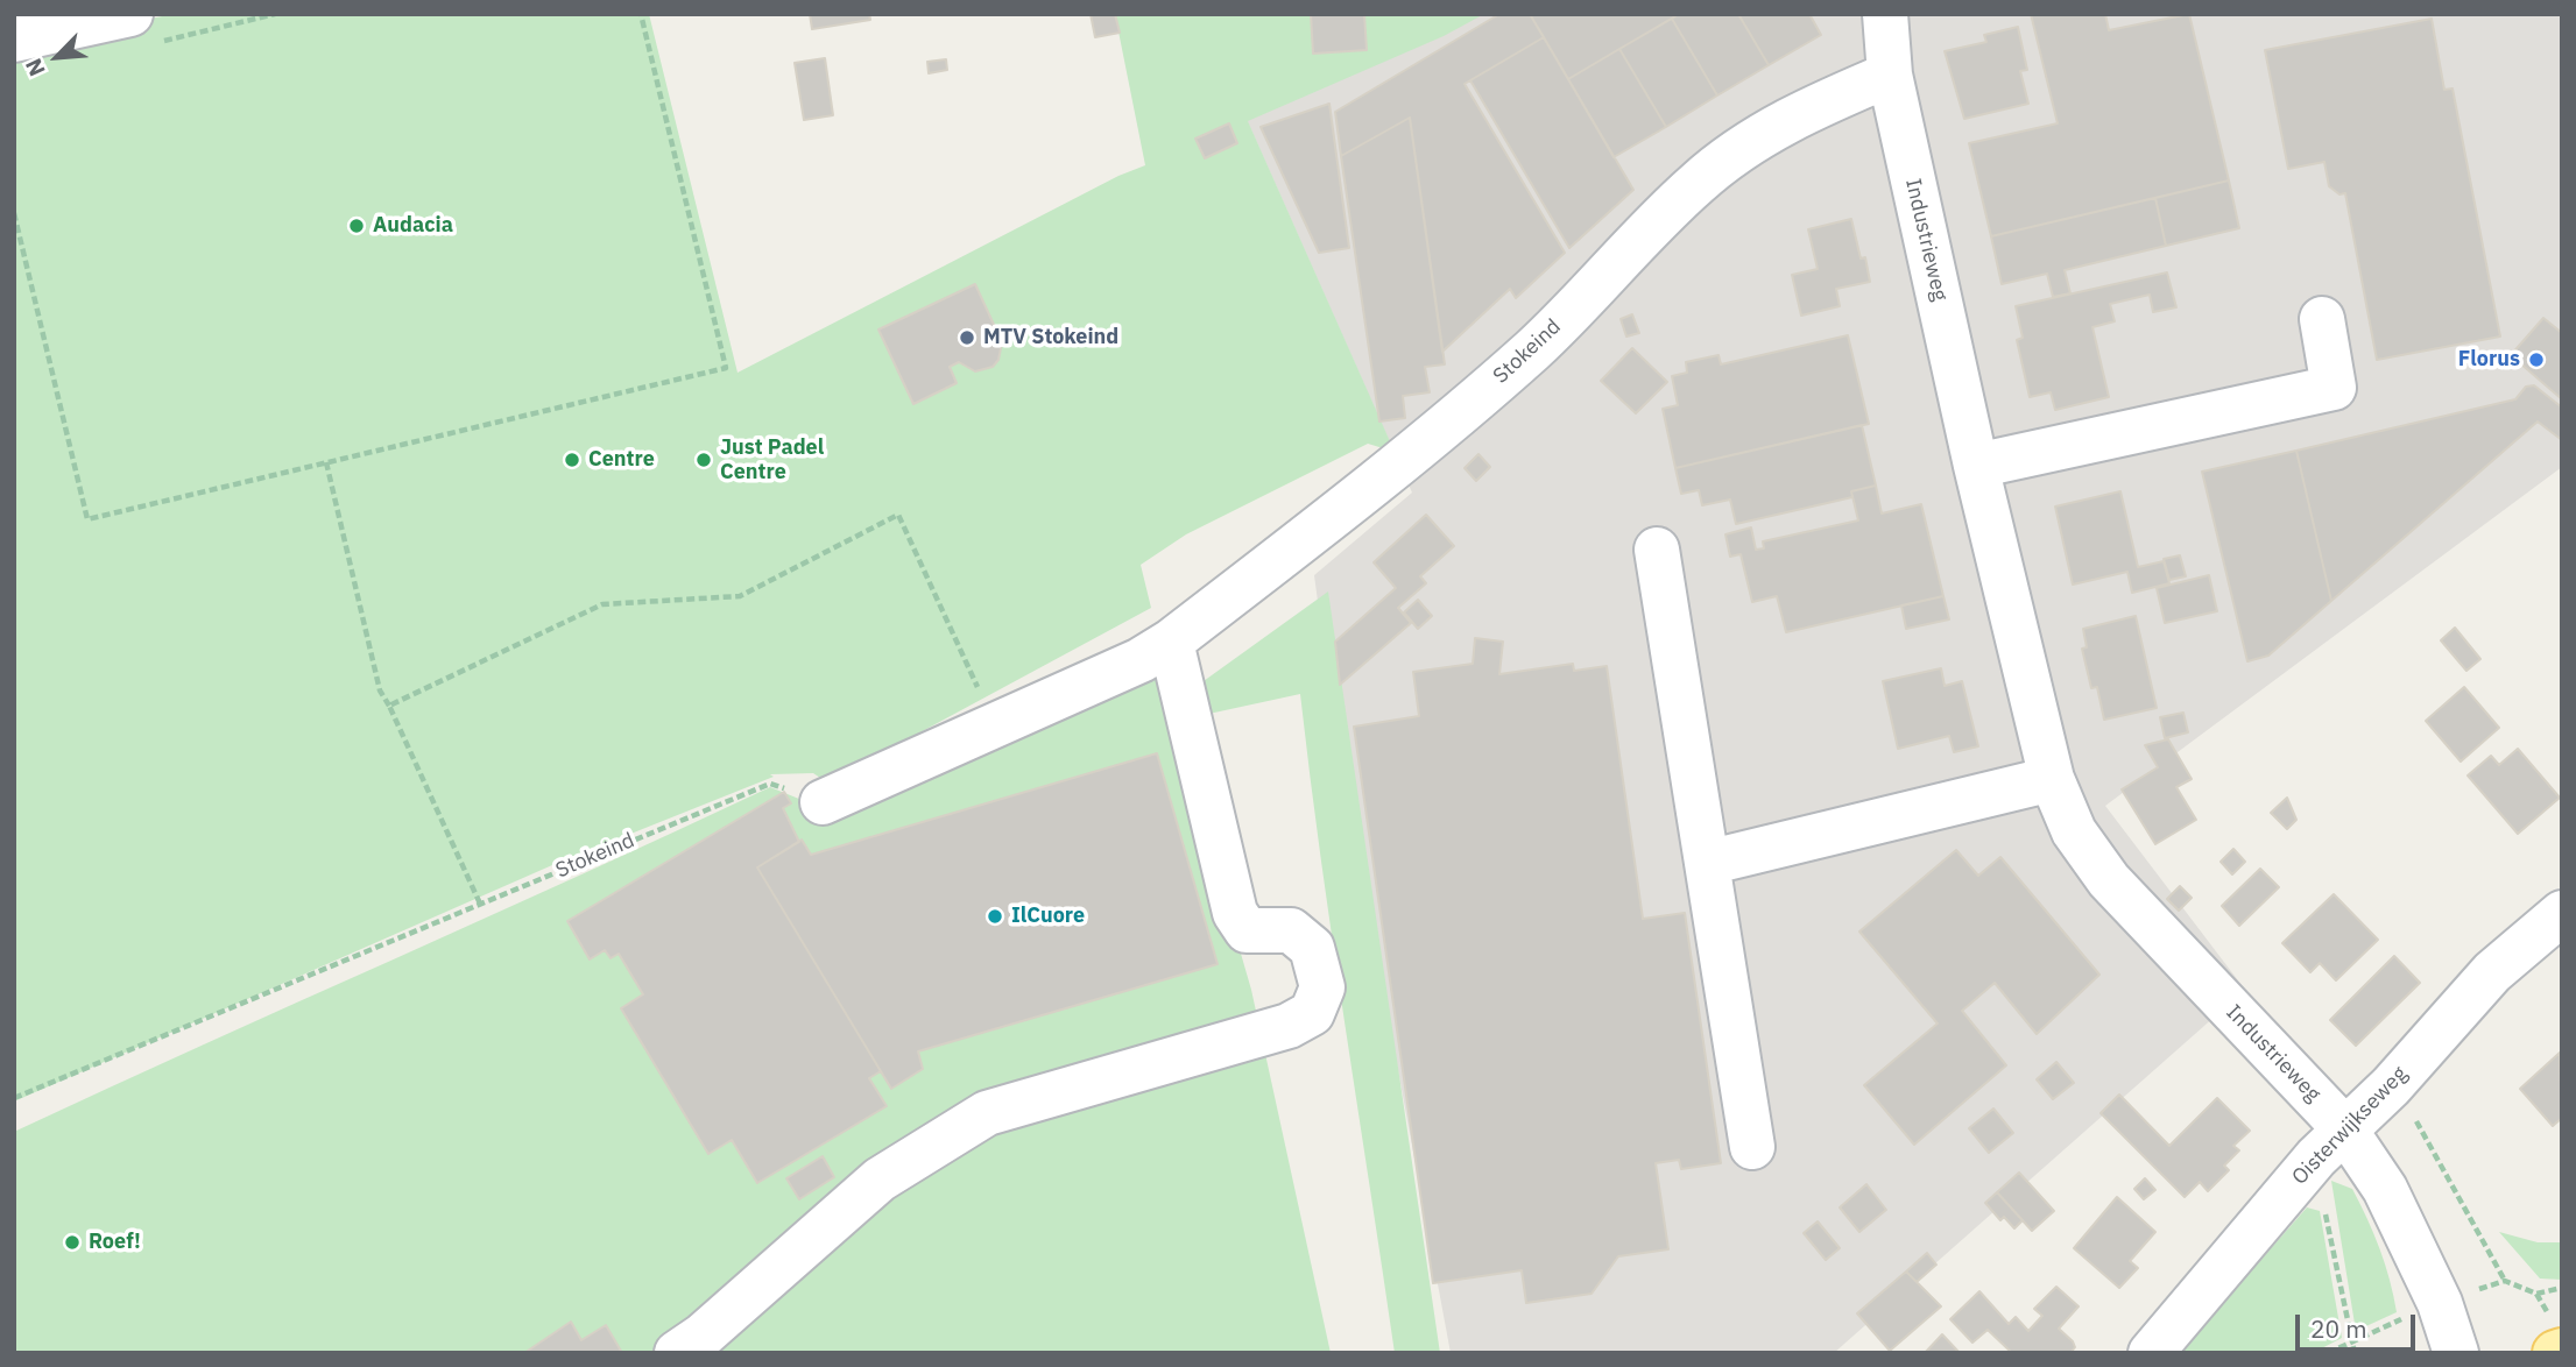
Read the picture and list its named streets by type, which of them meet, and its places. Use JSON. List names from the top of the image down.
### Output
{
  "streets": {
    "street": ["Industrieweg", "Stokeind", "Oisterwijkseweg"]
  },
  "crossings": [
    ["Industrieweg", "Stokeind"],
    ["Industrieweg", "Oisterwijkseweg"]
  ],
  "places": [
    "Audacia",
    "MTV Stokeind",
    "Florus",
    "Centre",
    "Just Padel Centre",
    "IlCuore",
    "Roef!"
  ],
  "scale_bar": "20 m",
  "north": "bottom left"
}
